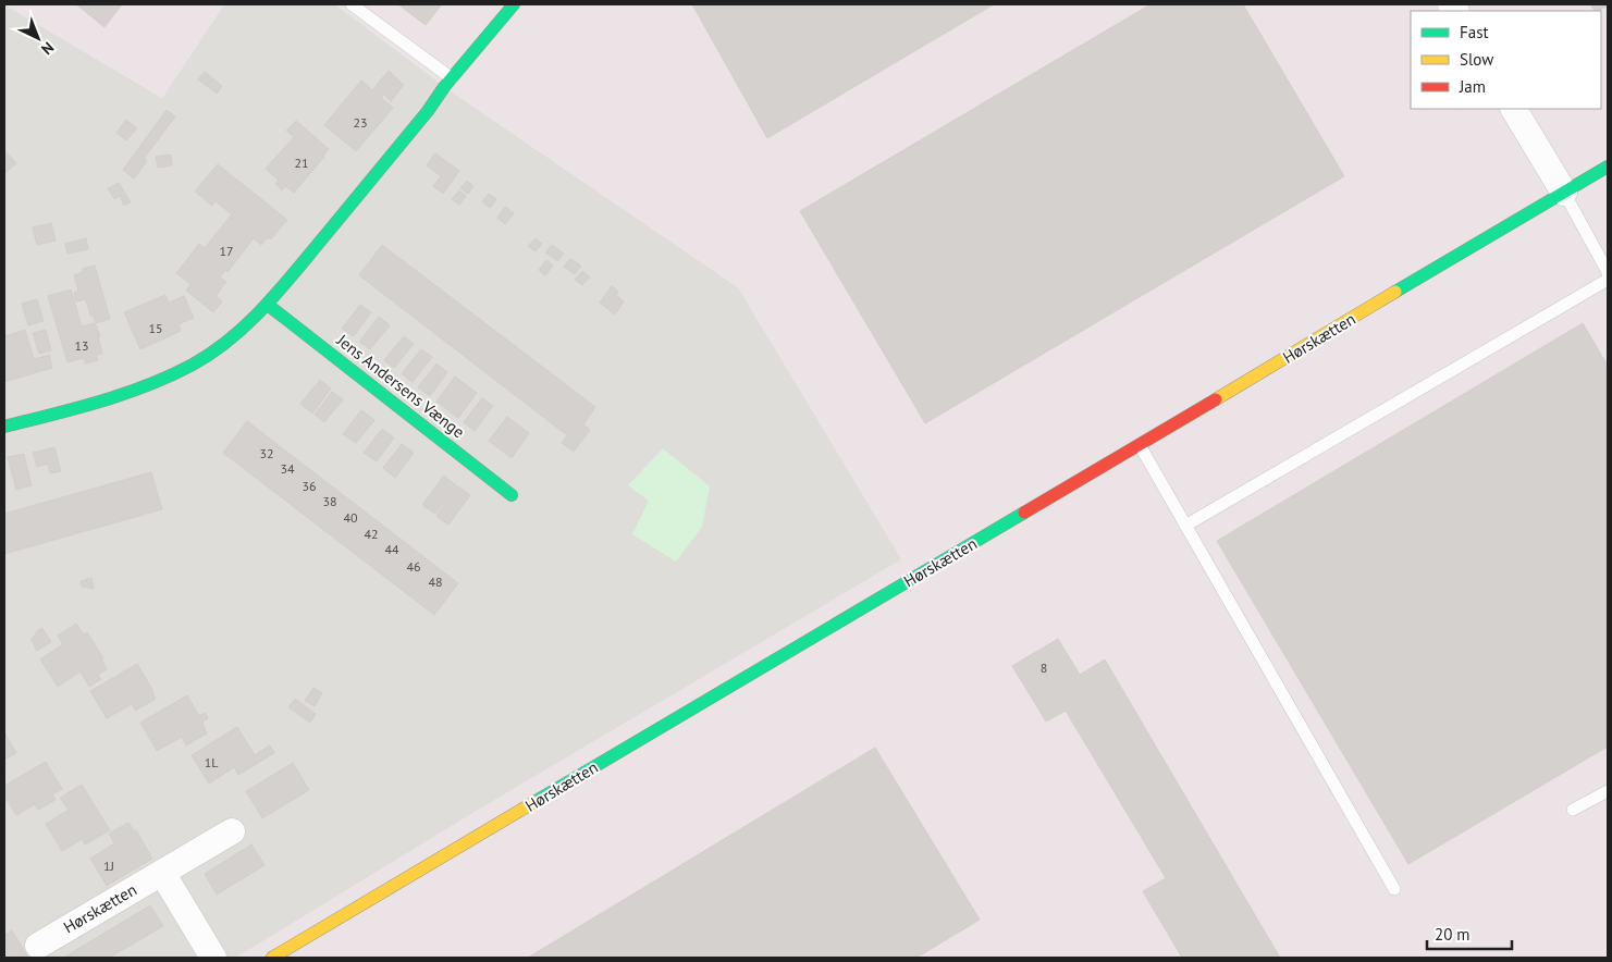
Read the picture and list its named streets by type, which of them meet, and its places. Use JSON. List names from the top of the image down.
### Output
{
  "streets": {
    "street": ["Hørskætten", "Jens Andersens Vænge"]
  },
  "house_numbers": [
    "23",
    "21",
    "17",
    "15",
    "13",
    "32",
    "34",
    "36",
    "38",
    "40",
    "42",
    "44",
    "46",
    "48",
    "8",
    "1L",
    "1J"
  ],
  "legend": ["Fast", "Slow", "Jam"],
  "scale_bar": "20 m",
  "north": "bottom right"
}
